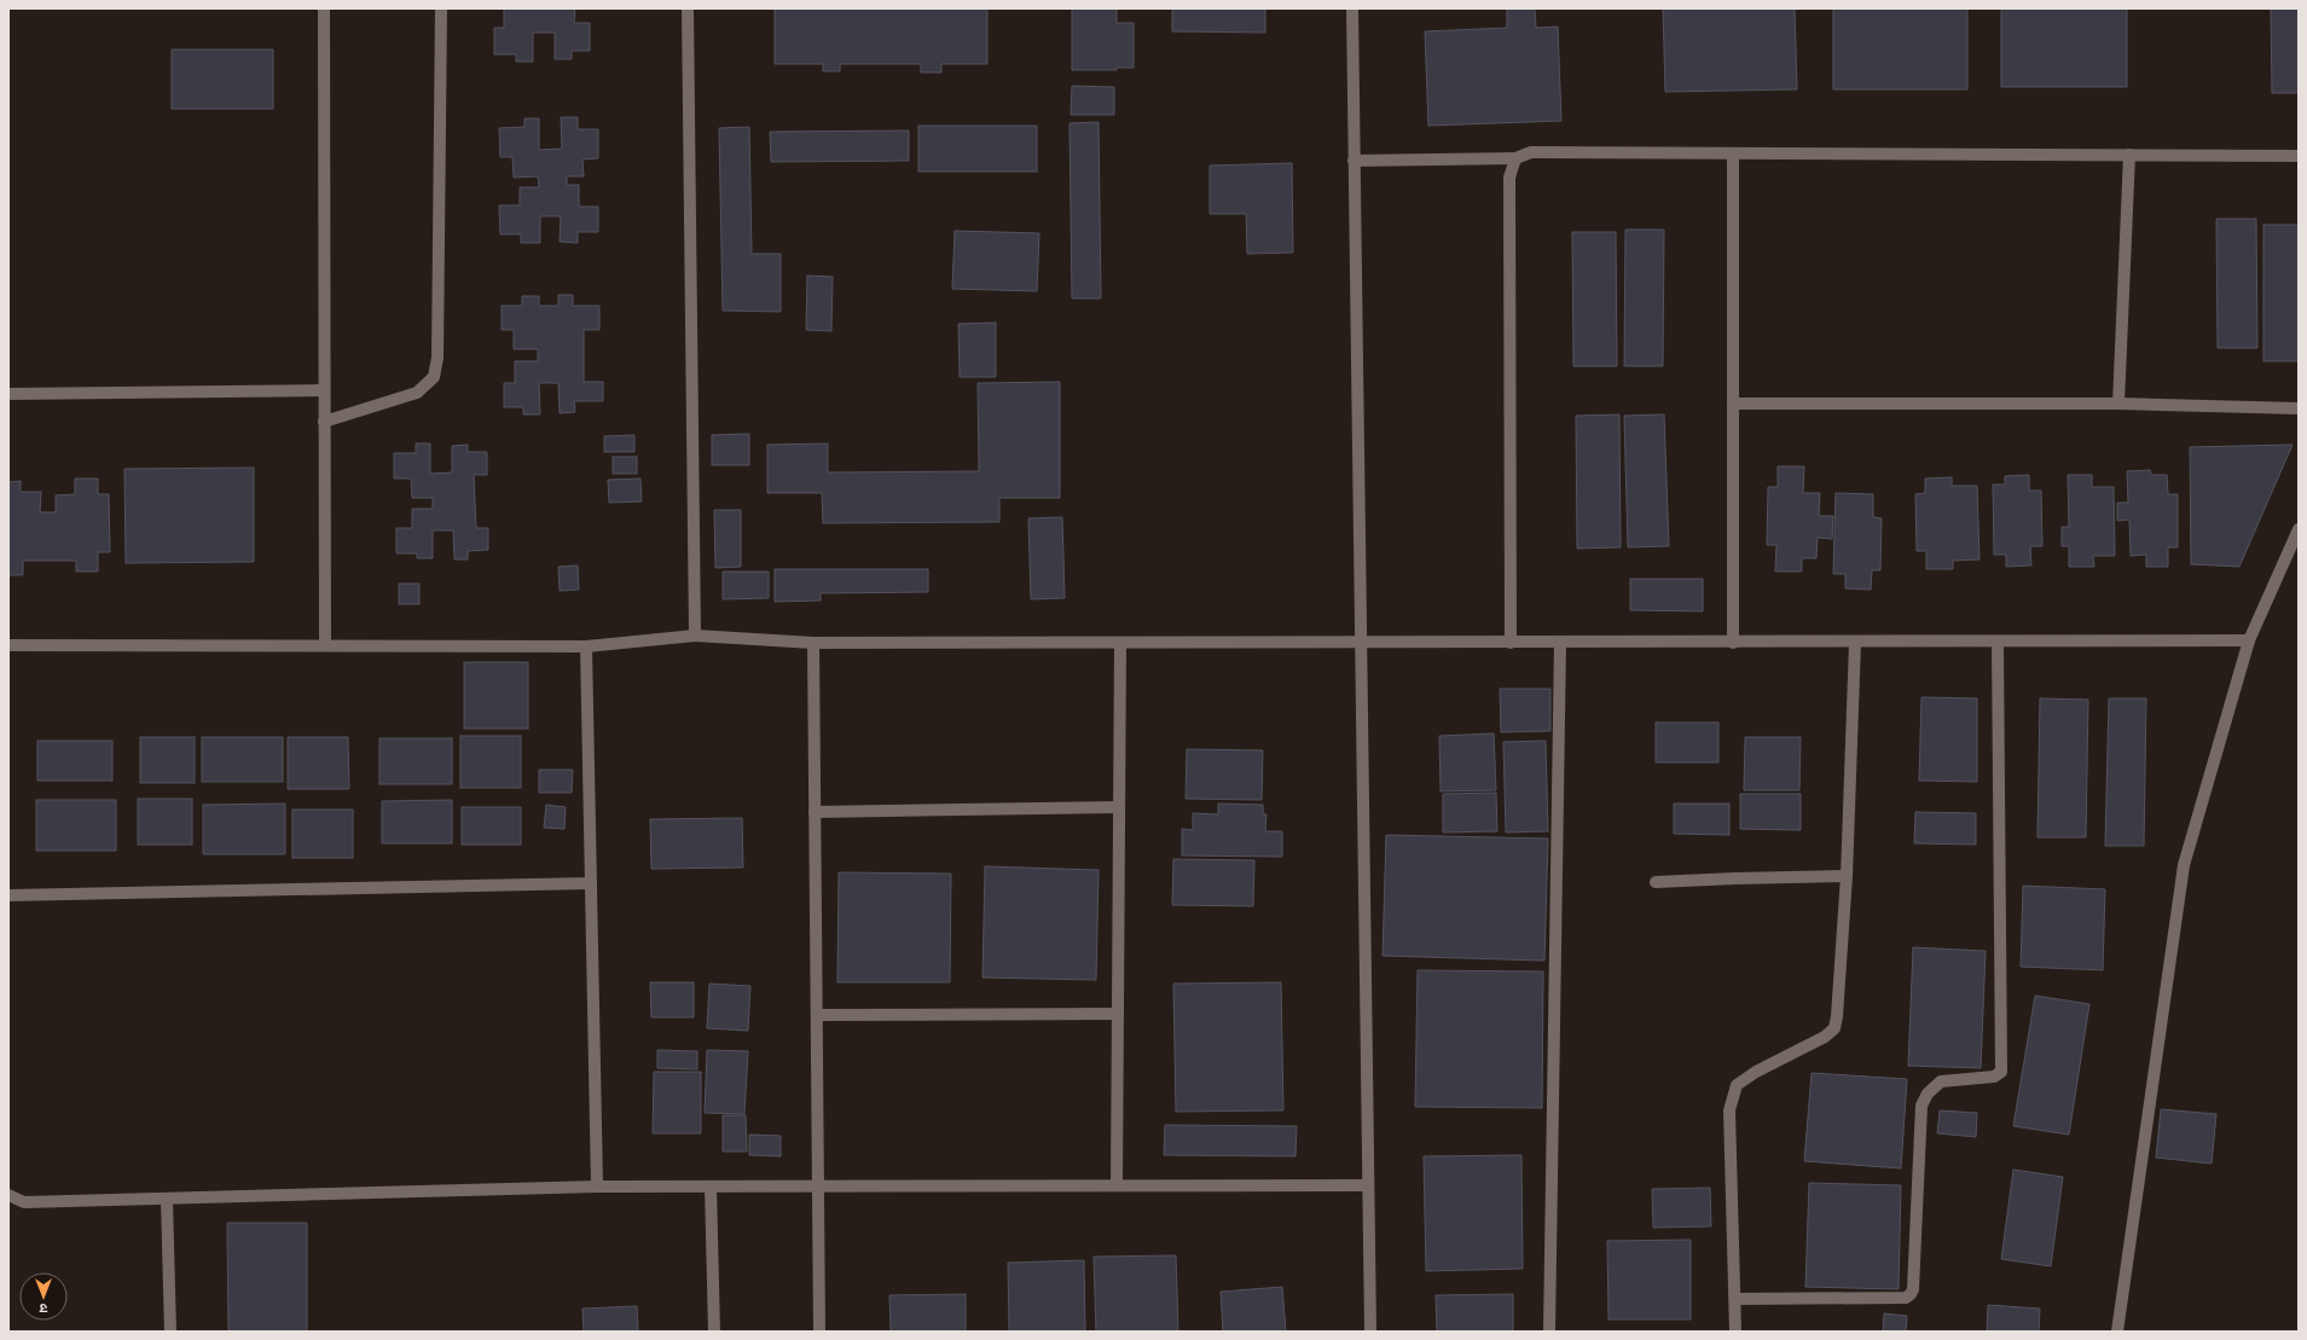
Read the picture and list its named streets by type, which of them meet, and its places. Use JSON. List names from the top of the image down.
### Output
{
  "north": "bottom"
}
